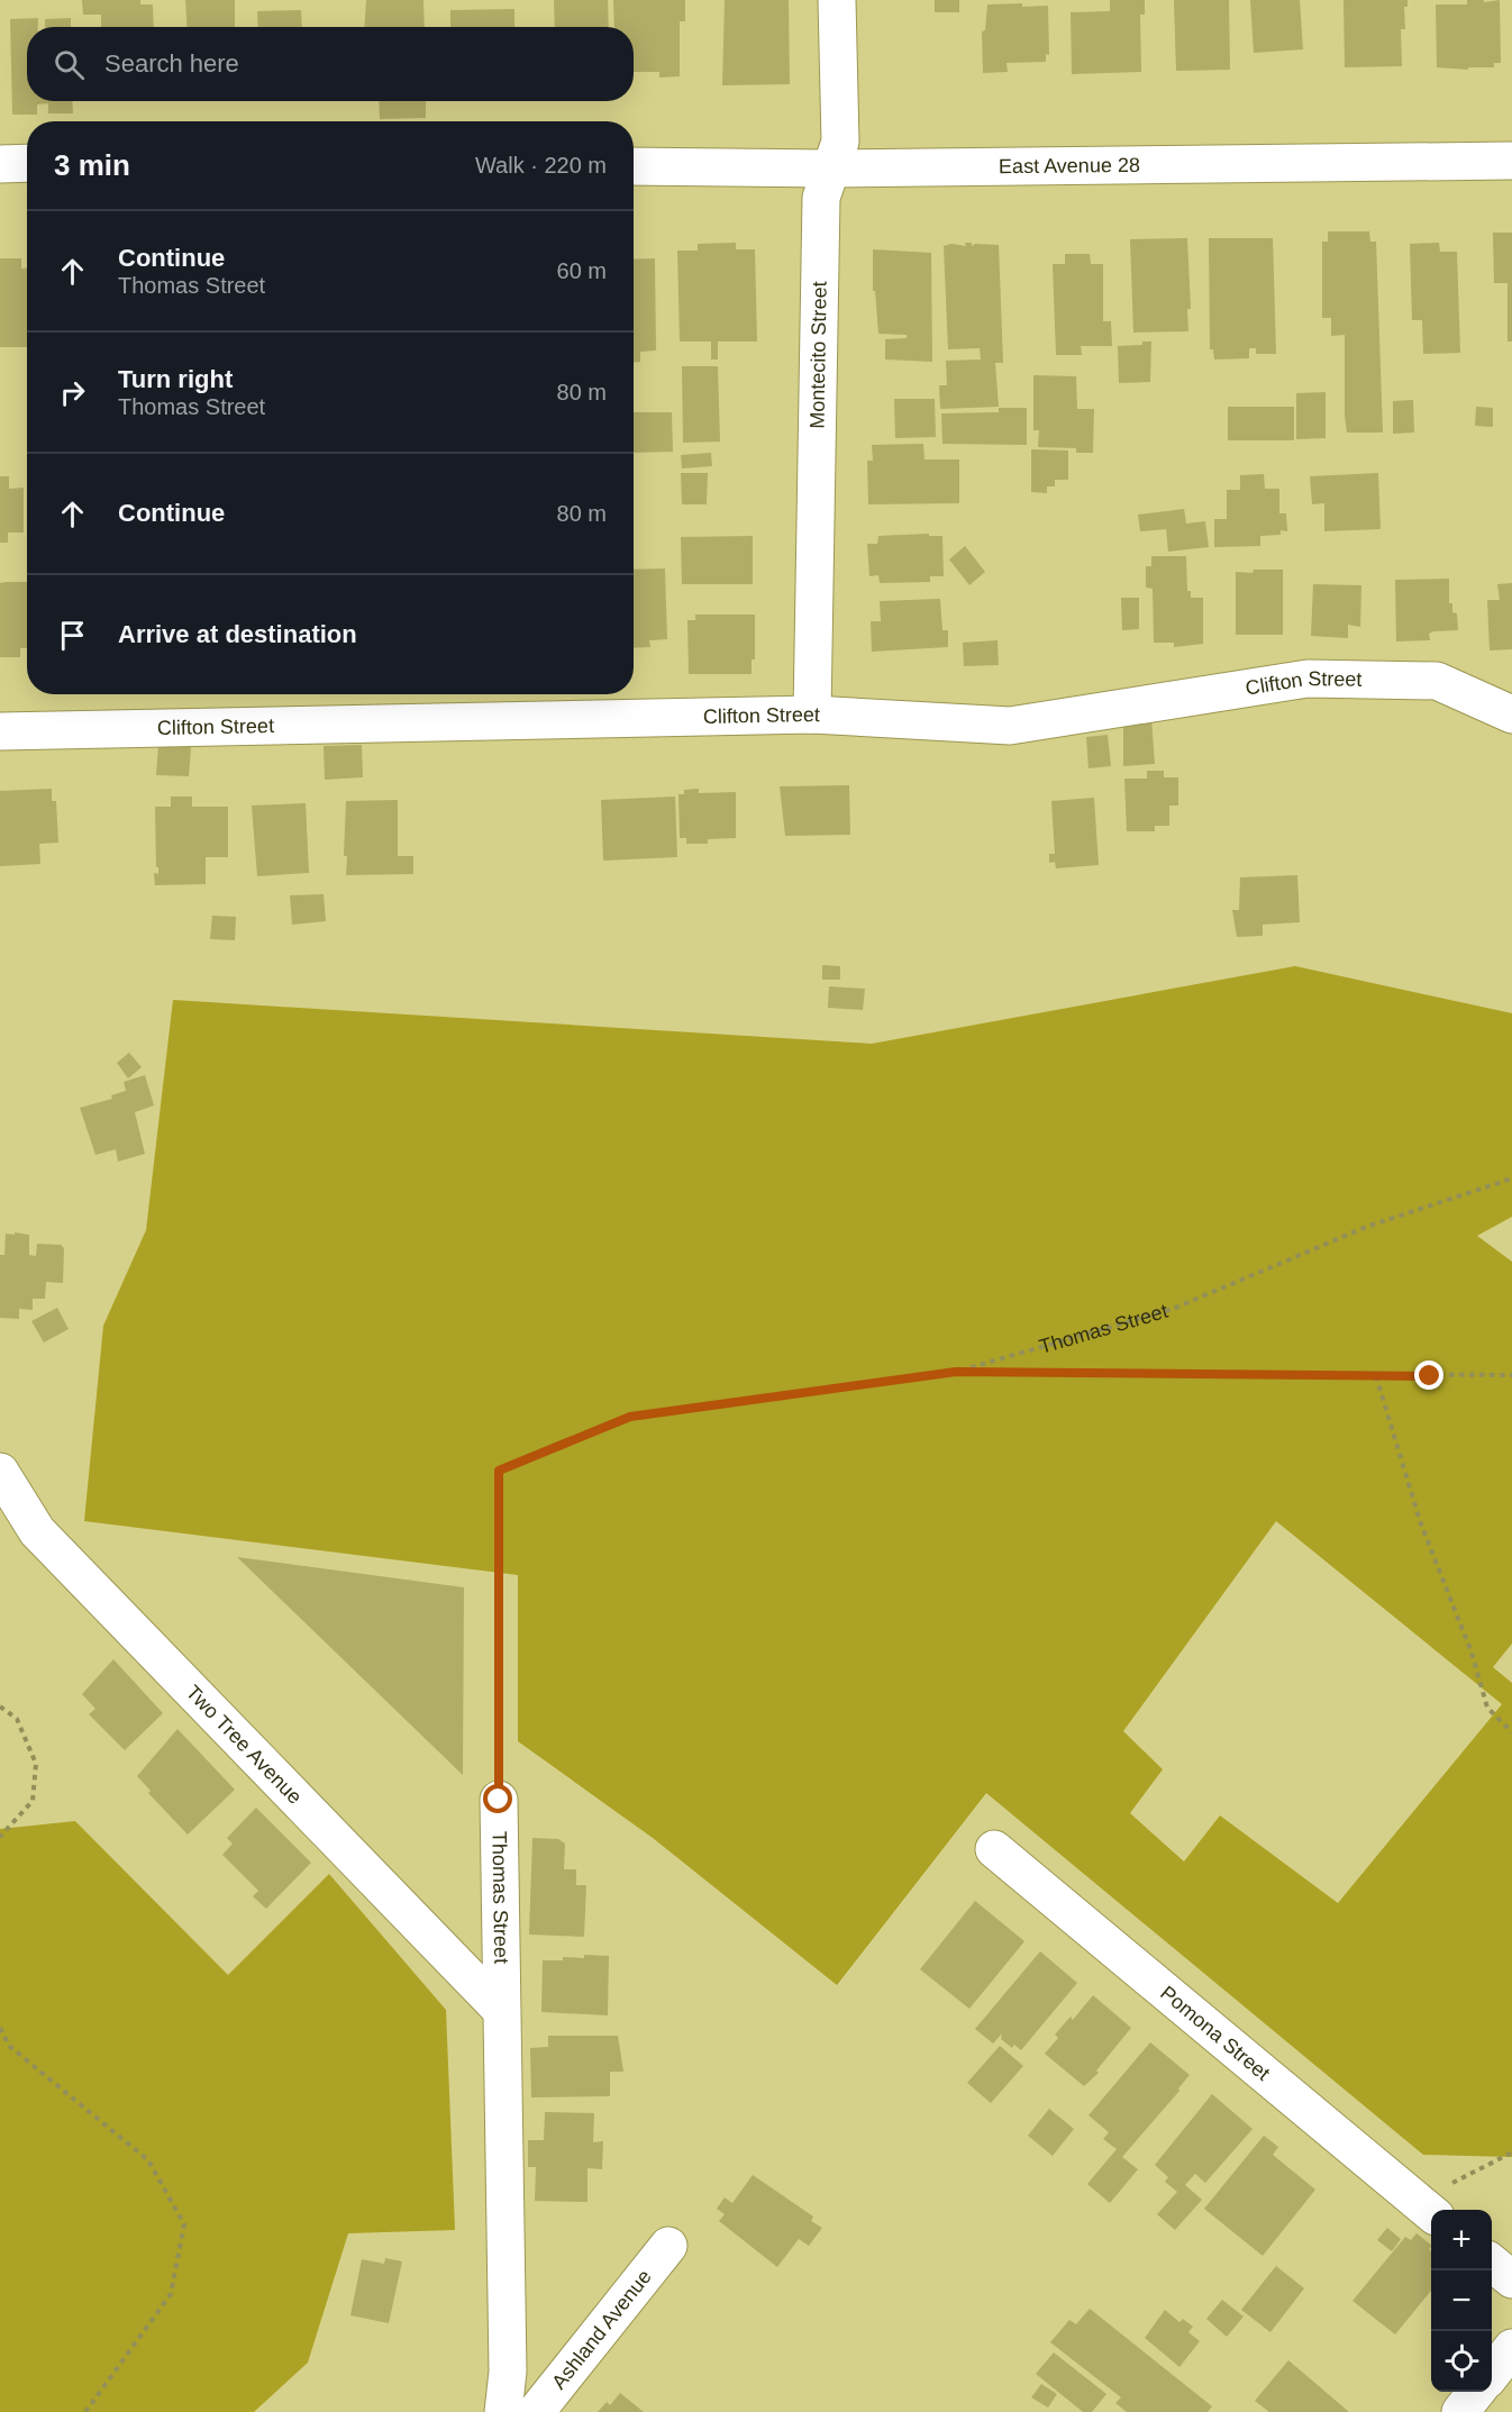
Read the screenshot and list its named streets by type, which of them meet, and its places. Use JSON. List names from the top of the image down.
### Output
{
  "streets": {
    "street": [
      "East Avenue 28",
      "Montecito Street",
      "Clifton Street",
      "Thomas Street",
      "Two Tree Avenue",
      "Pomona Street",
      "Ashland Avenue"
    ]
  },
  "crossings": [
    ["East Avenue 28", "Montecito Street"],
    ["Montecito Street", "Clifton Street"],
    ["Thomas Street", "Two Tree Avenue"]
  ],
  "page": {
    "search": "Search here",
    "heading": ["3 min", "Walk · 220 m"],
    "list": [
      ["Continue", "Thomas Street", "60 m"],
      ["Turn right", "Thomas Street", "80 m"],
      ["Continue", "80 m"],
      "Arrive at destination"
    ],
    "map_buttons": ["+", "−"]
  }
}
